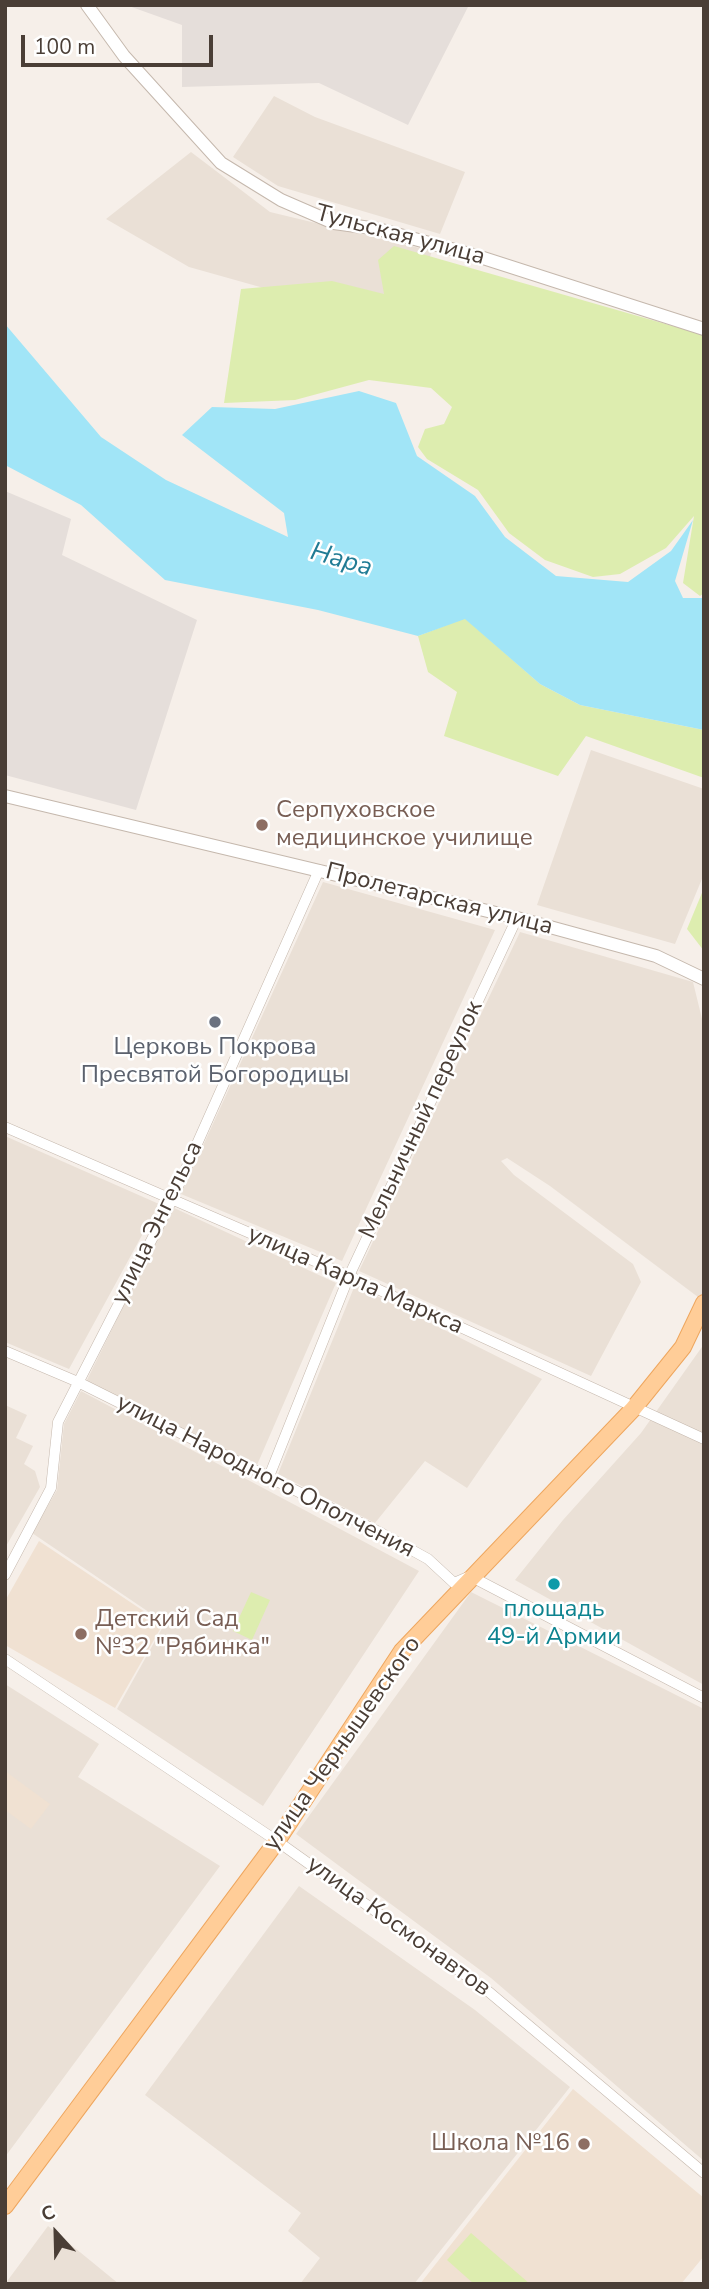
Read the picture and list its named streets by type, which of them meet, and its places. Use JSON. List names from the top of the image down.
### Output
{
  "streets": {
    "main road": ["улица Чернышевского"],
    "street": [
      "Тульская улица",
      "Пролетарская улица",
      "Мельничный переулок",
      "улица Энгельса",
      "улица Карла Маркса",
      "улица Народного Ополчения",
      "улица Космонавтов"
    ]
  },
  "crossings": [
    ["Пролетарская улица", "Мельничный переулок"],
    ["Пролетарская улица", "улица Энгельса"],
    ["Мельничный переулок", "улица Карла Маркса"],
    ["Мельничный переулок", "улица Народного Ополчения"],
    ["улица Энгельса", "улица Карла Маркса"],
    ["улица Энгельса", "улица Народного Ополчения"],
    ["улица Карла Маркса", "улица Чернышевского"],
    ["улица Народного Ополчения", "улица Чернышевского"],
    ["улица Чернышевского", "улица Космонавтов"]
  ],
  "water": ["Нара"],
  "places": [
    "Серпуховское медицинское училище",
    "Церковь Покрова Пресвятой Богородицы",
    "площадь 49-й Армии",
    "Детский Сад №32 \"Рябинка\"",
    "Школа №16"
  ],
  "scale_bar": "100 m",
  "north": "top"
}
